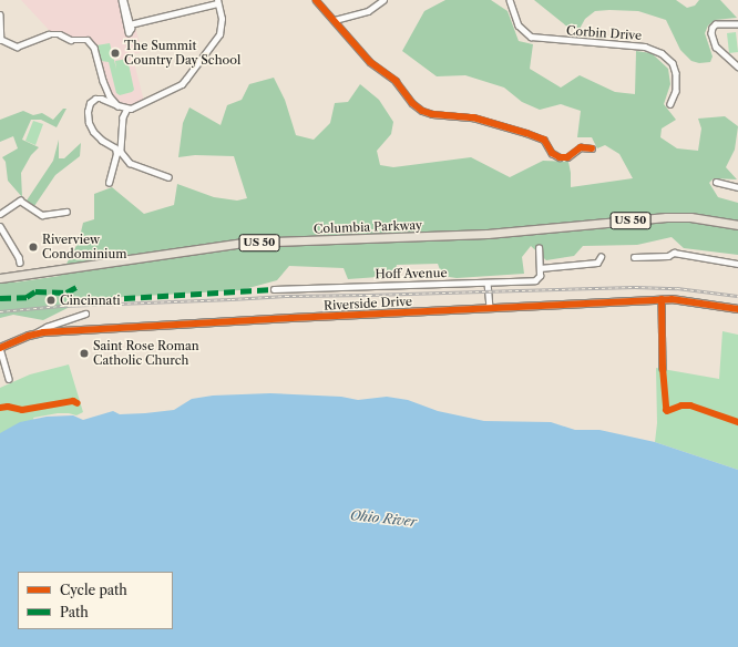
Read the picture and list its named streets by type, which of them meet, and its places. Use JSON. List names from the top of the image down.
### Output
{
  "streets": {
    "highway": ["US 50", "Columbia Parkway"],
    "main road": ["Riverside Drive"],
    "street": ["Corbin Drive", "Hoff Avenue"]
  },
  "water": ["Ohio River"],
  "places": [
    "The Summit Country Day School",
    "Riverview Condominium",
    "Cincinnati",
    "Saint Rose Roman Catholic Church"
  ],
  "legend": ["Cycle path", "Path"]
}
